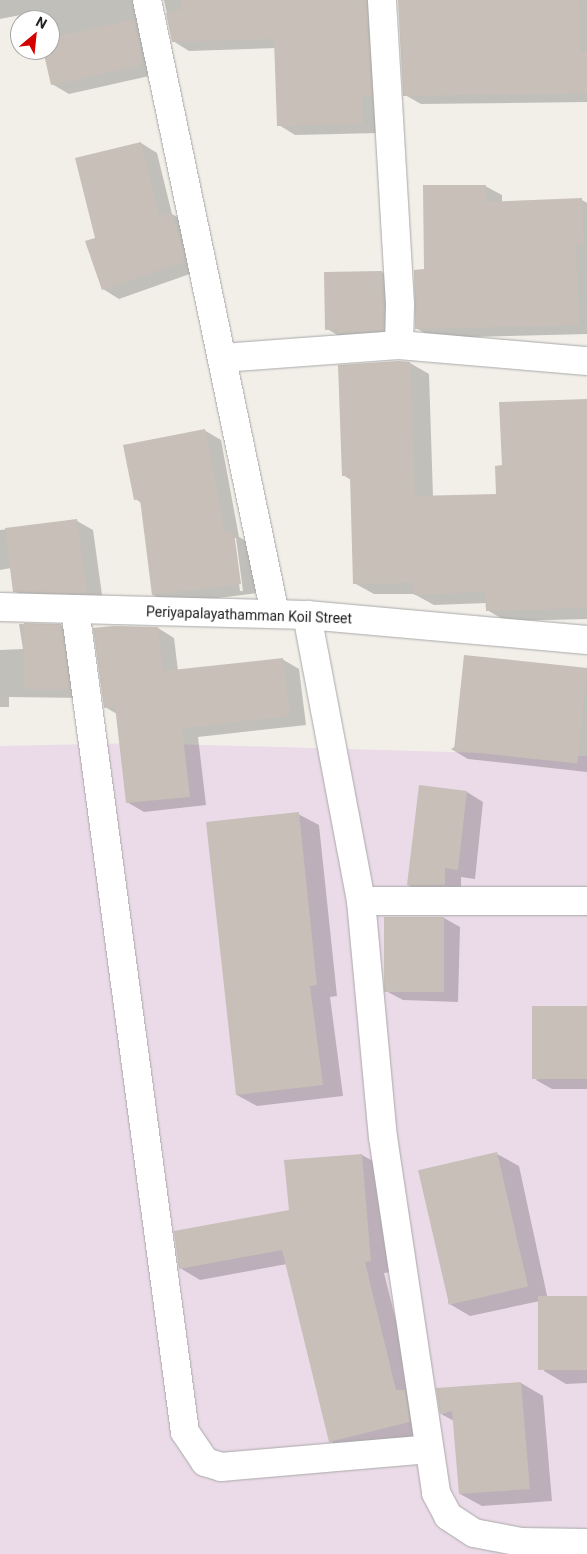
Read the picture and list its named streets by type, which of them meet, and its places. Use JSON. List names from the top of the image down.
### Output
{
  "streets": {
    "street": ["Periyapalayathamman Koil Street"]
  },
  "north": "top right"
}
